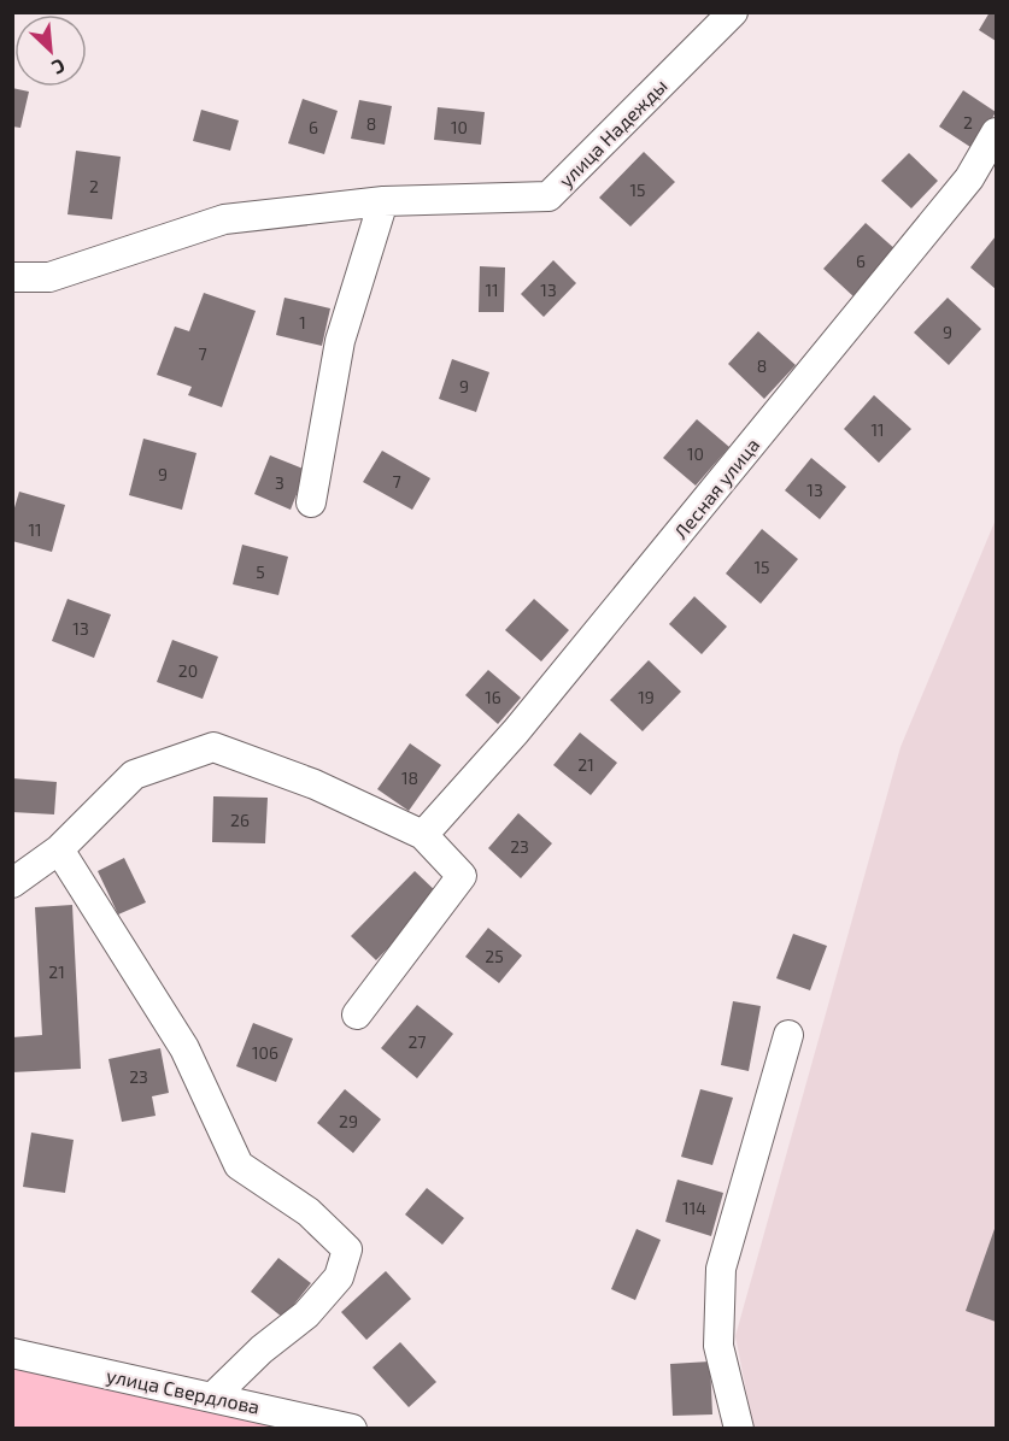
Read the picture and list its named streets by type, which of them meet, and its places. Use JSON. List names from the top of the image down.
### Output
{
  "streets": {
    "street": ["улица Надежды", "Лесная улица", "улица Свердлова"]
  },
  "house_numbers": [
    "2",
    "8",
    "6",
    "10",
    "2",
    "15",
    "6",
    "11",
    "13",
    "1",
    "9",
    "7",
    "8",
    "9",
    "11",
    "10",
    "9",
    "7",
    "3",
    "13",
    "11",
    "15",
    "5",
    "13",
    "20",
    "16",
    "19",
    "21",
    "18",
    "26",
    "23",
    "25",
    "21",
    "27",
    "106",
    "23",
    "29",
    "114"
  ],
  "north": "bottom right"
}
